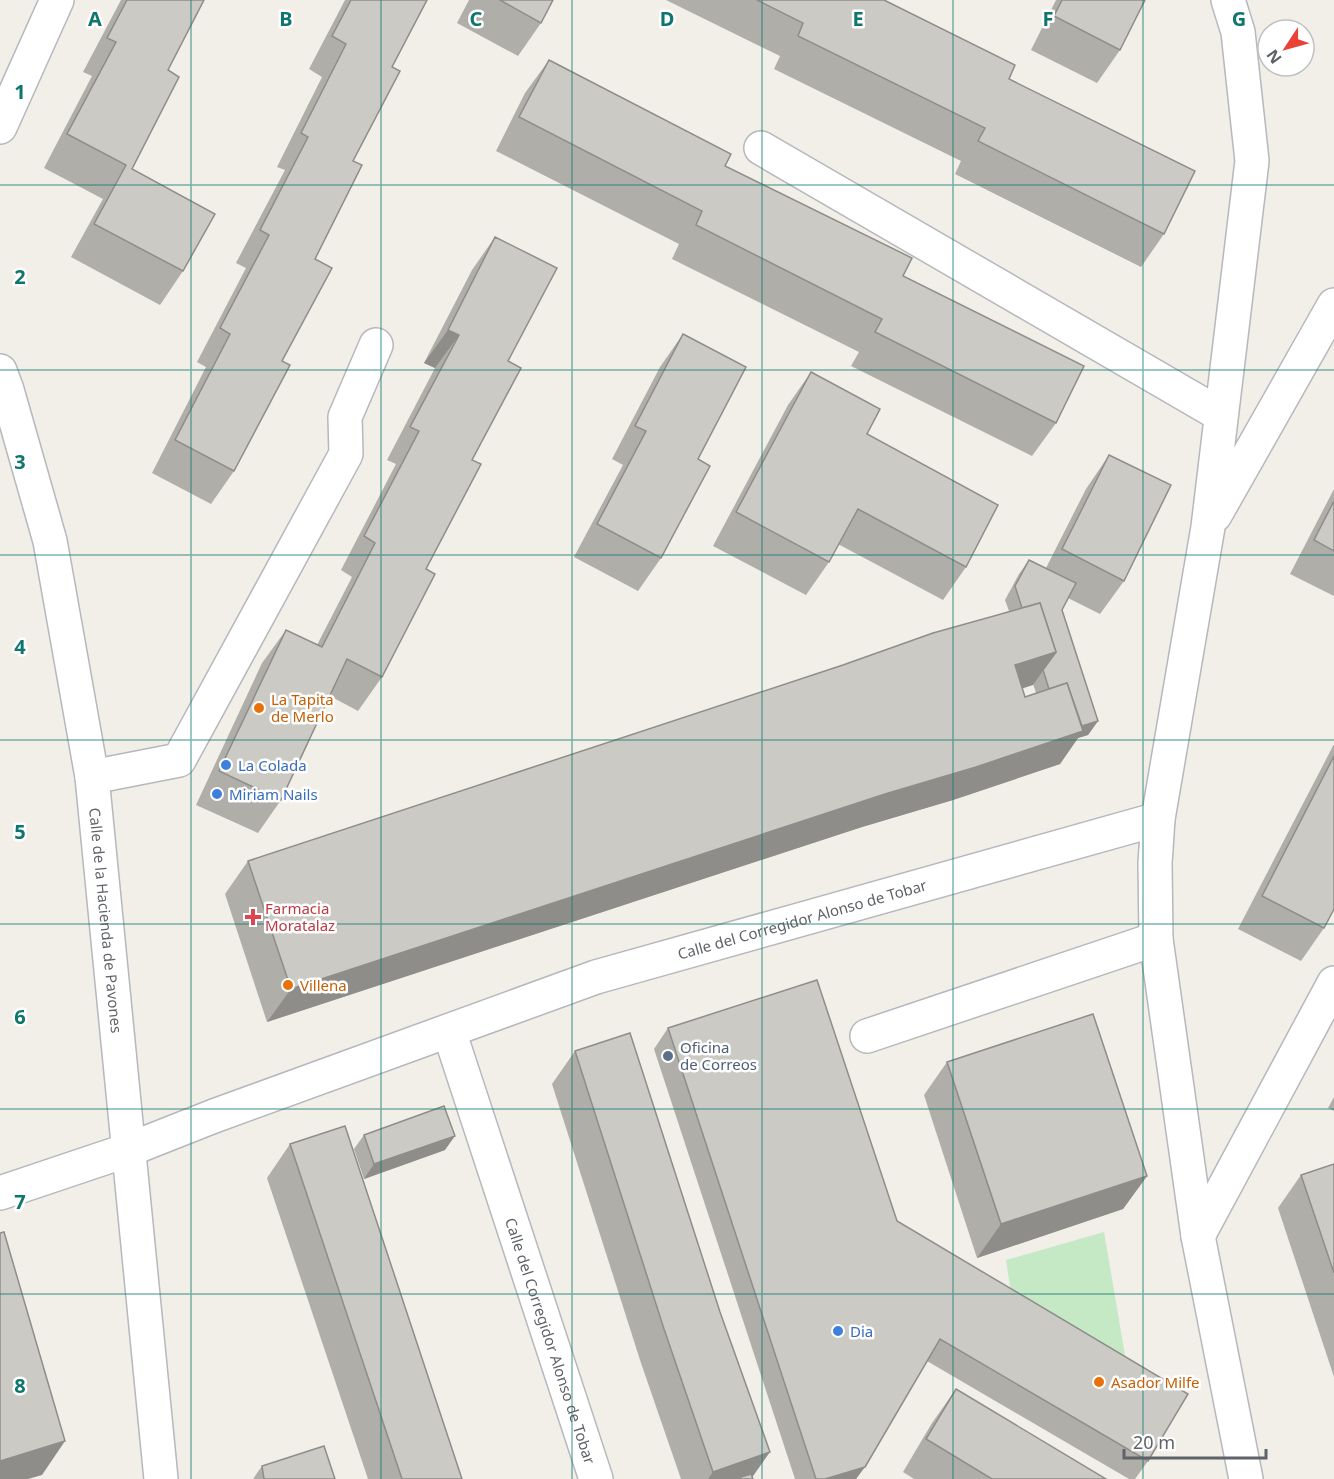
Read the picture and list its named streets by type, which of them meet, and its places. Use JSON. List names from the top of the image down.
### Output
{
  "streets": {
    "street": ["Calle del Corregidor Alonso de Tobar", "Calle de la Hacienda de Pavones"]
  },
  "crossings": [
    ["Calle del Corregidor Alonso de Tobar", "Calle de la Hacienda de Pavones"]
  ],
  "places": {
    "other": [
      "La Tapita de Merlo",
      "La Colada",
      "Miriam Nails",
      "Villena",
      "Oficina de Correos",
      "Dia",
      "Asador Milfe"
    ],
    "health": ["Farmacia Moratalaz"]
  },
  "scale_bar": "20 m",
  "north": "bottom left",
  "grid": {
    "columns": [
      "A",
      "B",
      "C",
      "D",
      "E",
      "F",
      "G"
    ],
    "rows": [
      "1",
      "2",
      "3",
      "4",
      "5",
      "6",
      "7",
      "8"
    ]
  }
}
